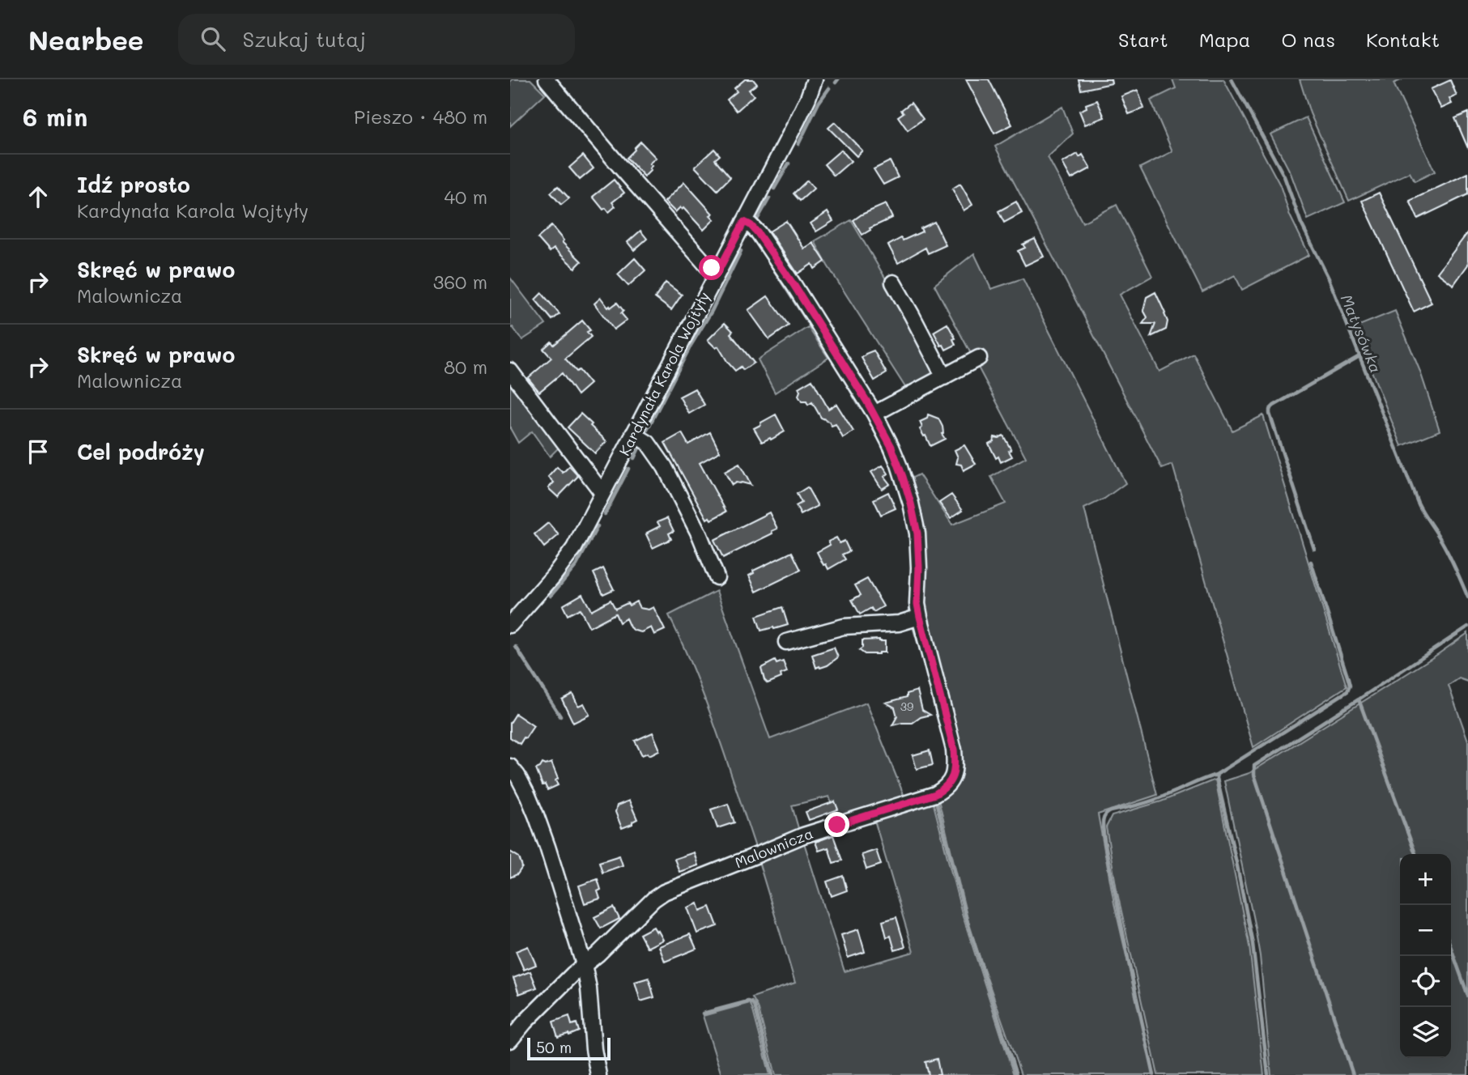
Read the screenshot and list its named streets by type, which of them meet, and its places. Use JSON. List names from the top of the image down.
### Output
{
  "streets": {
    "street": ["Kardynała Karola Wojtyły", "Malownicza"]
  },
  "crossings": [
    ["Kardynała Karola Wojtyły", "Malownicza"]
  ],
  "water": ["Matysówka"],
  "house_numbers": ["39"],
  "scale_bar": "50 m",
  "page": {
    "header": "Nearbee",
    "search": "Szukaj tutaj",
    "nav": [
      "Start",
      "Mapa",
      "O nas",
      "Kontakt"
    ],
    "heading": ["6 min", "Pieszo · 480 m"],
    "list": [
      ["Idź prosto", "Kardynała Karola Wojtyły", "40 m"],
      ["Skręć w prawo", "Malownicza", "360 m"],
      ["Skręć w prawo", "Malownicza", "80 m"],
      "Cel podróży"
    ],
    "map_buttons": ["+", "−"],
    "scale": "50 m"
  }
}
